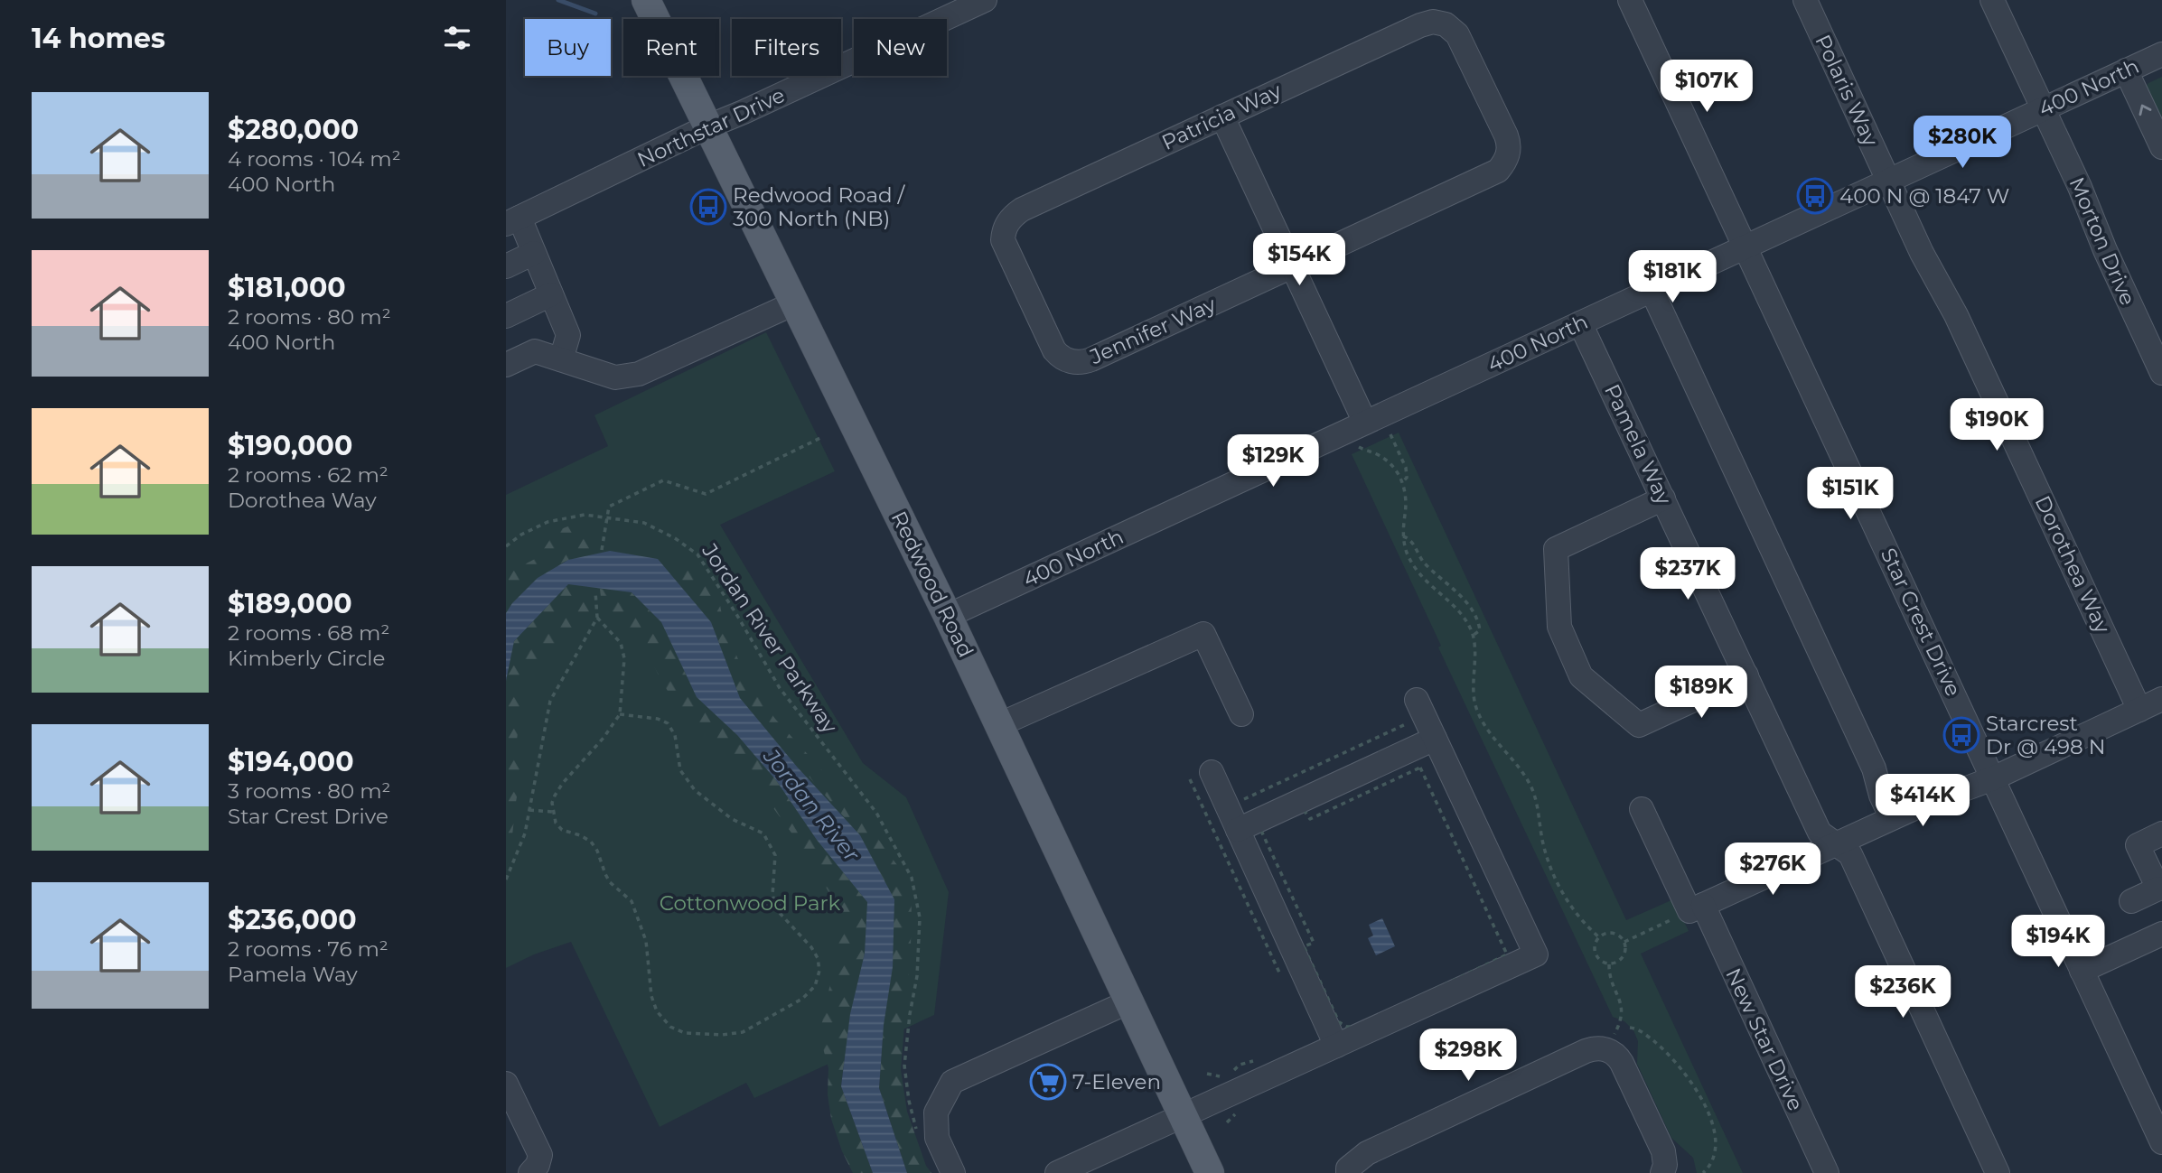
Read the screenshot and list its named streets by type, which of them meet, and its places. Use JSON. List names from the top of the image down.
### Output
{
  "streets": {
    "main road": ["Redwood Road"],
    "street": [
      "400 North",
      "Polaris Way",
      "Patricia Way",
      "Northstar Drive",
      "Morton Drive",
      "Jennifer Way",
      "Pamela Way",
      "Dorothea Way",
      "Star Crest Drive",
      "New Star Drive"
    ],
    "path": ["Jordan River Parkway"]
  },
  "crossings": [
    ["400 North", "Polaris Way"],
    ["400 North", "Morton Drive"],
    ["400 North", "Pamela Way"],
    ["400 North", "Dorothea Way"],
    ["400 North", "Redwood Road"],
    ["400 North", "Star Crest Drive"],
    ["Polaris Way", "Dorothea Way"],
    ["Patricia Way", "Jennifer Way"],
    ["Northstar Drive", "Redwood Road"]
  ],
  "water": ["Jordan River"],
  "parks": ["Cottonwood Park"],
  "places": {
    "bus stop": ["400 N @ 1847 W", "Redwood Road / 300 North (NB)", "Starcrest Dr @ 498 N"],
    "supermarket": ["7-Eleven"]
  },
  "page": {
    "heading": "14 homes",
    "chip": [
      "Buy",
      "Rent",
      "Filters",
      "New"
    ],
    "price": [
      "$107K",
      "$280K",
      "$154K",
      "$181K",
      "$190K",
      "$129K",
      "$151K",
      "$237K",
      "$189K",
      "$414K",
      "$276K",
      "$194K",
      "$236K",
      "$298K"
    ],
    "list": [
      {
        "name": "$280,000",
        "note": "4 rooms · 104 m² · 400 North"
      },
      {
        "name": "$181,000",
        "note": "2 rooms · 80 m² · 400 North"
      },
      {
        "name": "$190,000",
        "note": "2 rooms · 62 m² · Dorothea Way"
      },
      {
        "name": "$189,000",
        "note": "2 rooms · 68 m² · Kimberly Circle"
      },
      {
        "name": "$194,000",
        "note": "3 rooms · 80 m² · Star Crest Drive"
      },
      {
        "name": "$236,000",
        "note": "2 rooms · 76 m² · Pamela Way"
      }
    ]
  }
}
